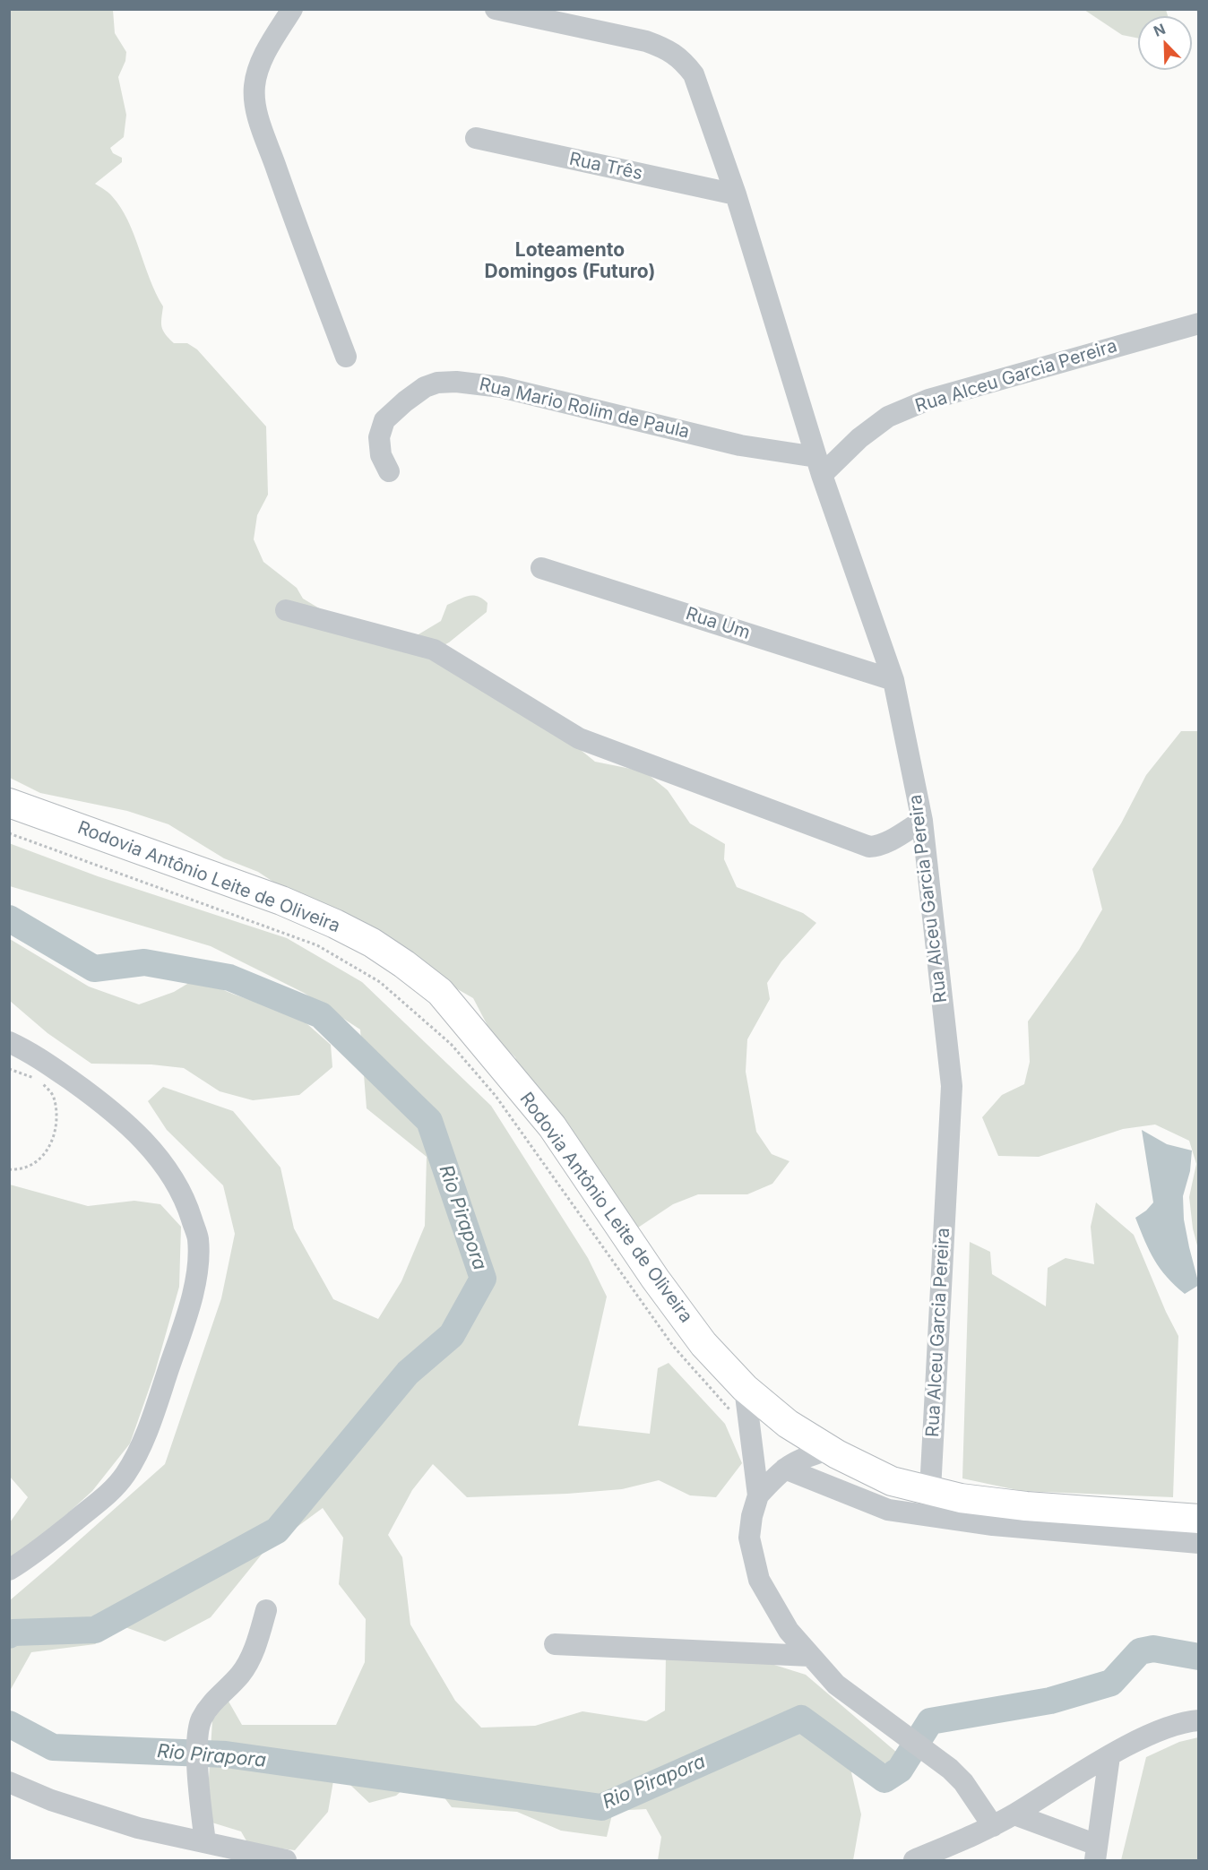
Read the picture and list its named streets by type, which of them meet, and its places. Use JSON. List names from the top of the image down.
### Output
{
  "streets": {
    "main road": ["Rodovia Antônio Leite de Oliveira"],
    "street": [
      "Rua Três",
      "Rua Alceu Garcia Pereira",
      "Rua Mario Rolim de Paula",
      "Rua Um"
    ]
  },
  "crossings": [
    ["Rua Alceu Garcia Pereira", "Rua Mario Rolim de Paula"],
    ["Rua Alceu Garcia Pereira", "Rua Um"],
    ["Rua Alceu Garcia Pereira", "Rodovia Antônio Leite de Oliveira"]
  ],
  "districts": ["Loteamento Domingos (Futuro)"],
  "water": ["Rio Pirapora"],
  "north": "top left"
}
